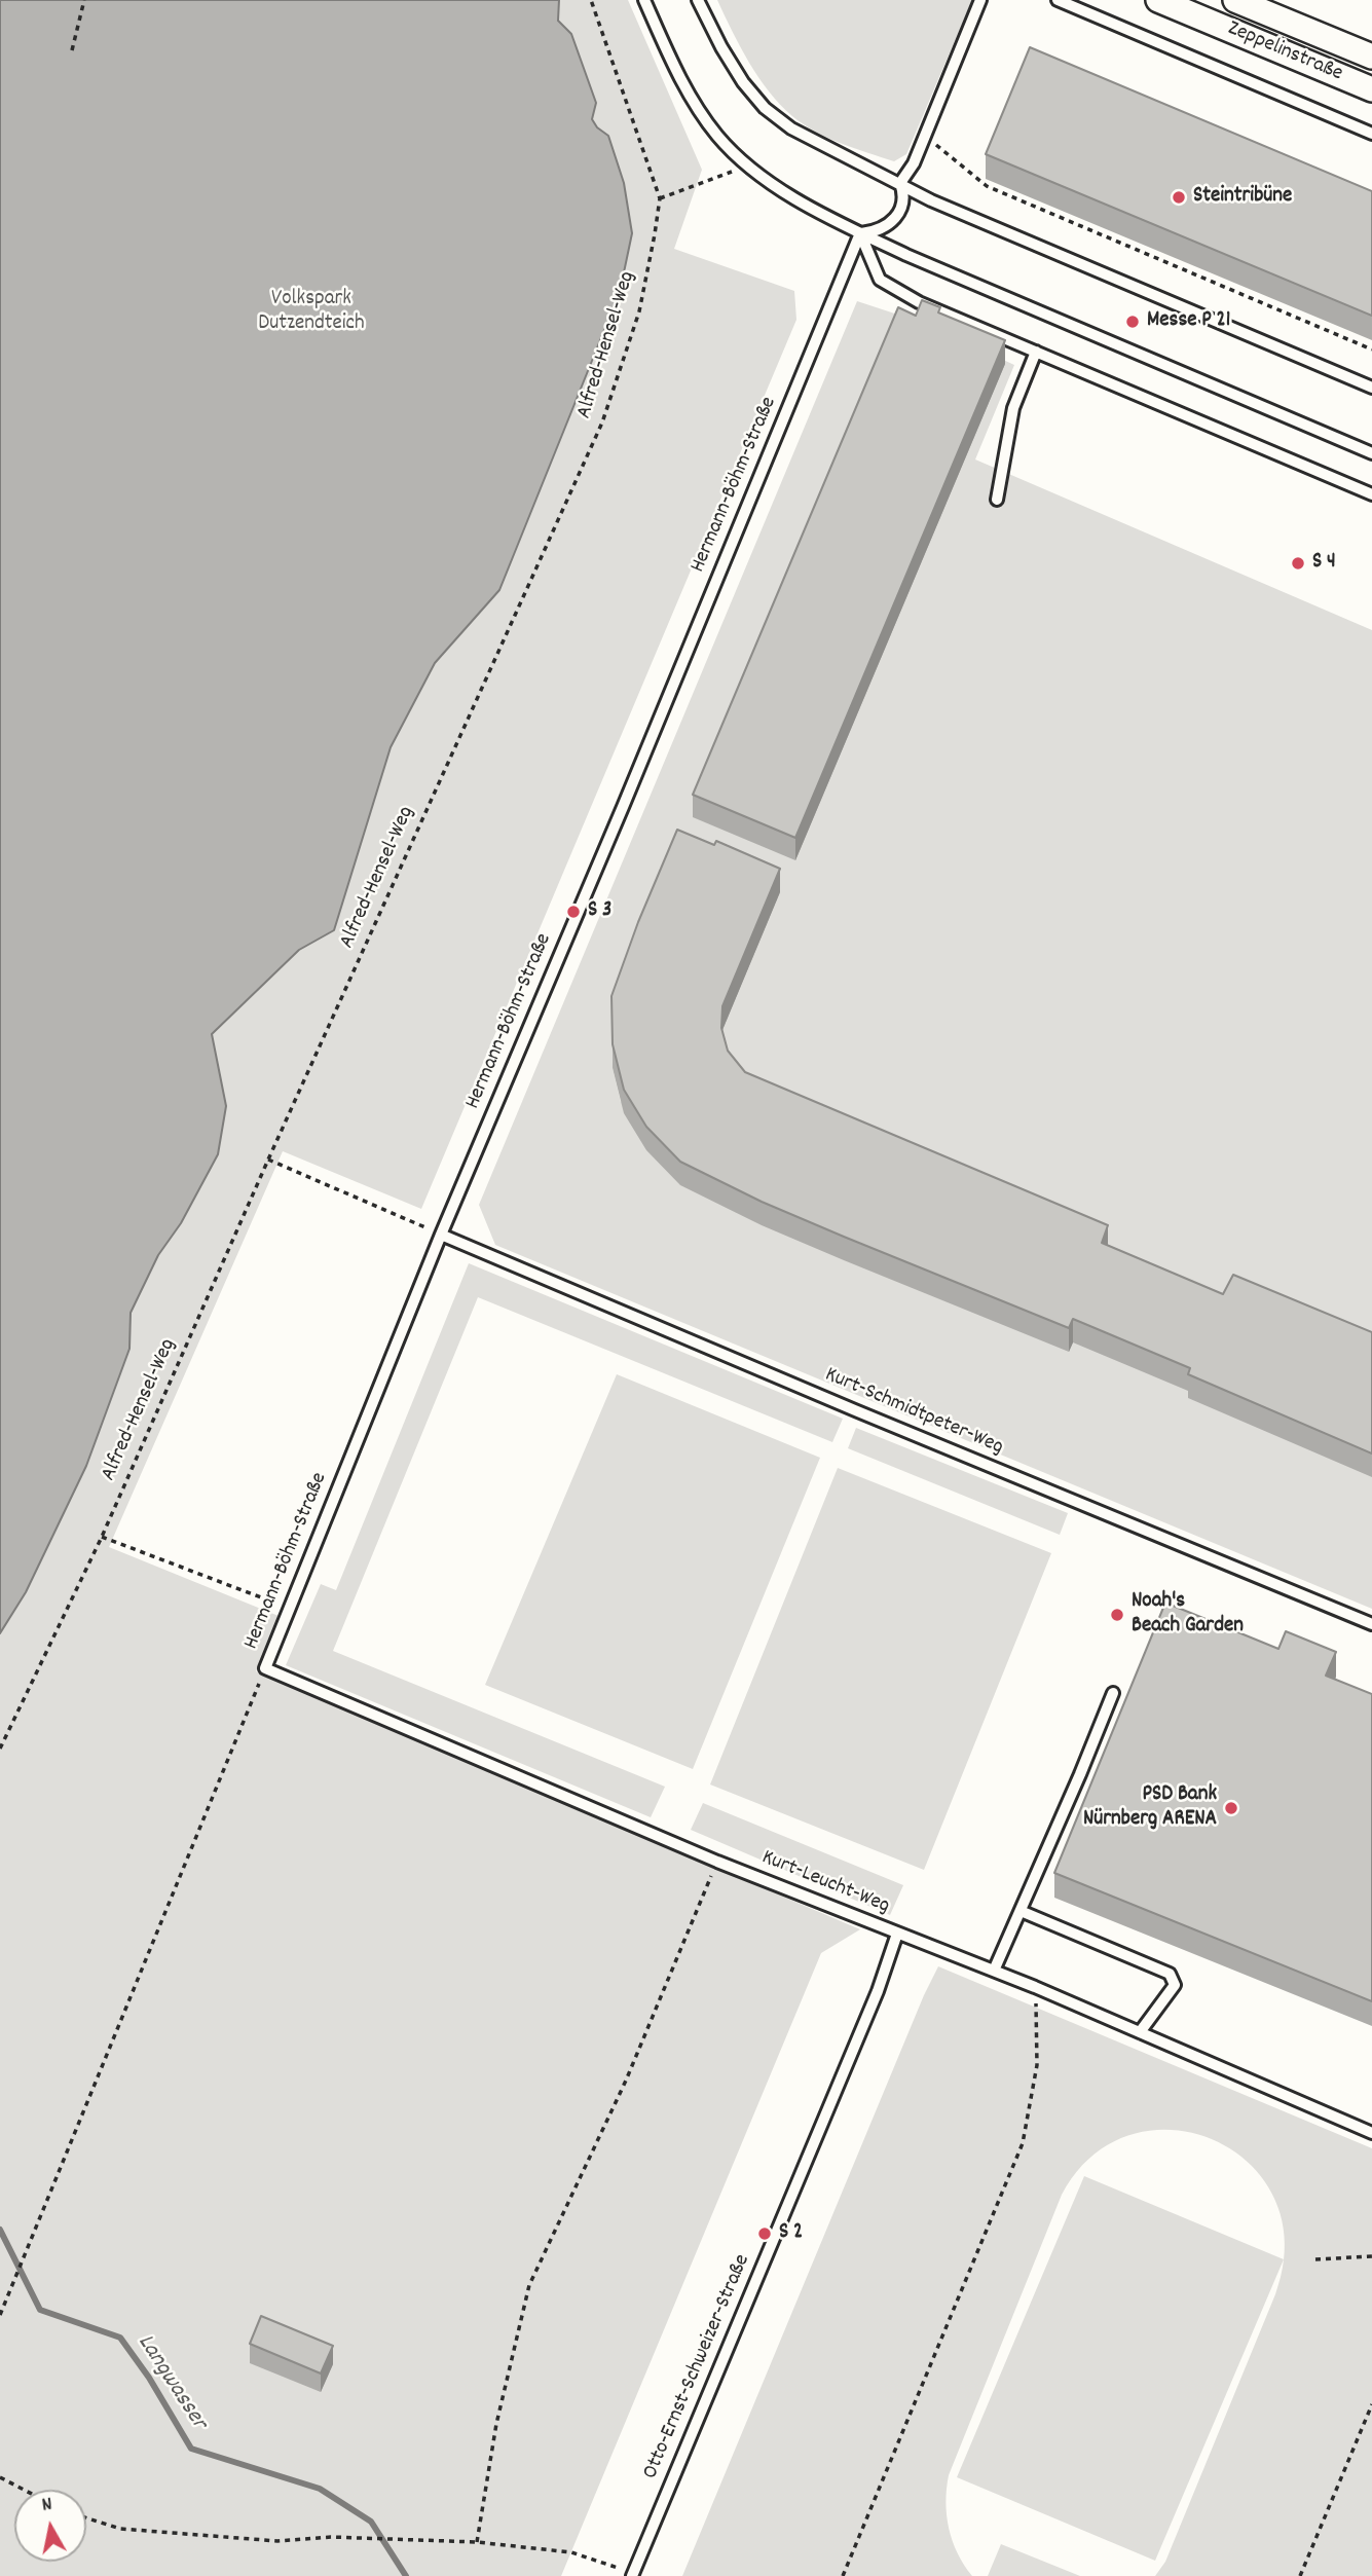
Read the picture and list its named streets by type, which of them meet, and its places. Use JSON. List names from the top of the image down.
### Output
{
  "streets": {
    "street": ["Zeppelinstraße"],
    "lane": [
      "Hermann-Böhm-Straße",
      "Kurt-Schmidtpeter-Weg",
      "Kurt-Leucht-Weg",
      "Otto-Ernst-Schweizer-Straße"
    ],
    "path": ["Alfred-Hensel-Weg"]
  },
  "crossings": [
    ["Hermann-Böhm-Straße", "Kurt-Schmidtpeter-Weg"],
    ["Hermann-Böhm-Straße", "Kurt-Leucht-Weg"],
    ["Kurt-Leucht-Weg", "Otto-Ernst-Schweizer-Straße"]
  ],
  "water": ["Langwasser"],
  "parks": ["Volkspark Dutzendteich"],
  "places": [
    "Steintribüne",
    "Messe P 21",
    "S 4",
    "S 3",
    "Noah's Beach Garden",
    "PSD Bank Nürnberg ARENA",
    "S 2"
  ],
  "north": "top"
}
